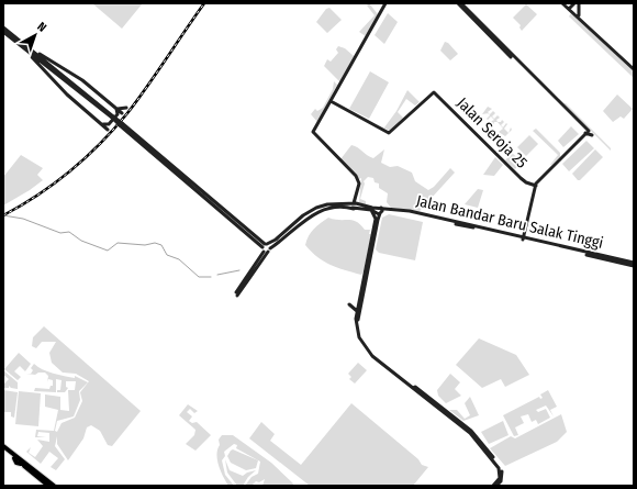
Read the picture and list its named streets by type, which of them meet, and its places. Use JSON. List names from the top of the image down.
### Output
{
  "streets": {
    "street": ["Jalan Seroja 25", "Jalan Bandar Baru Salak Tinggi"]
  },
  "north": "top right"
}
